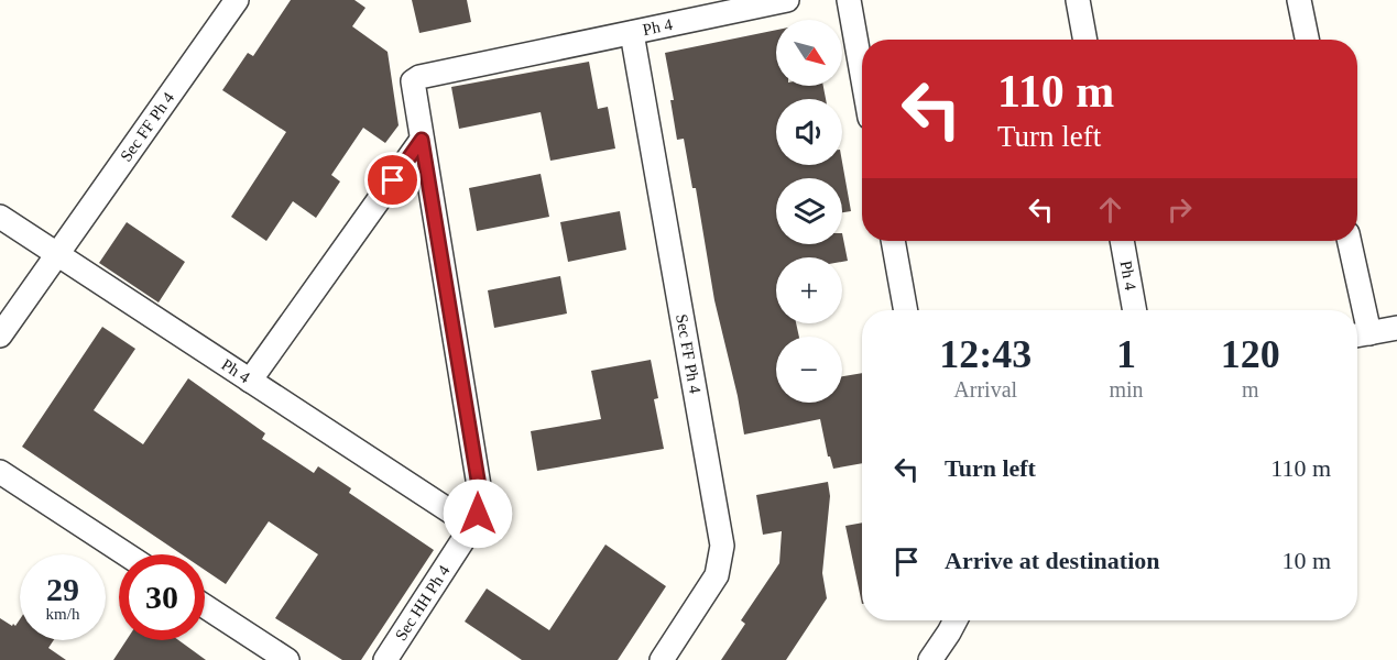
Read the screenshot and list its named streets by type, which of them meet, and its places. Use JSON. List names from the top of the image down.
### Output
{
  "streets": {
    "street": ["Ph 4", "Sec FF Ph 4", "Sec HH Ph 4"]
  },
  "crossings": [
    ["Ph 4", "Sec FF Ph 4"],
    ["Ph 4", "Sec HH Ph 4"]
  ],
  "north": "bottom right",
  "page": {
    "map_buttons": ["+", "−"],
    "turn": ["110 m", "Turn left"],
    "eta": [
      "12:43",
      "Arrival",
      "1",
      "min",
      "120",
      "m"
    ],
    "list": [
      {
        "name": "Turn left",
        "value": "110 m"
      },
      {
        "name": "Arrive at destination",
        "value": "10 m"
      }
    ],
    "speed": "29 km/h",
    "limit": "30"
  }
}
